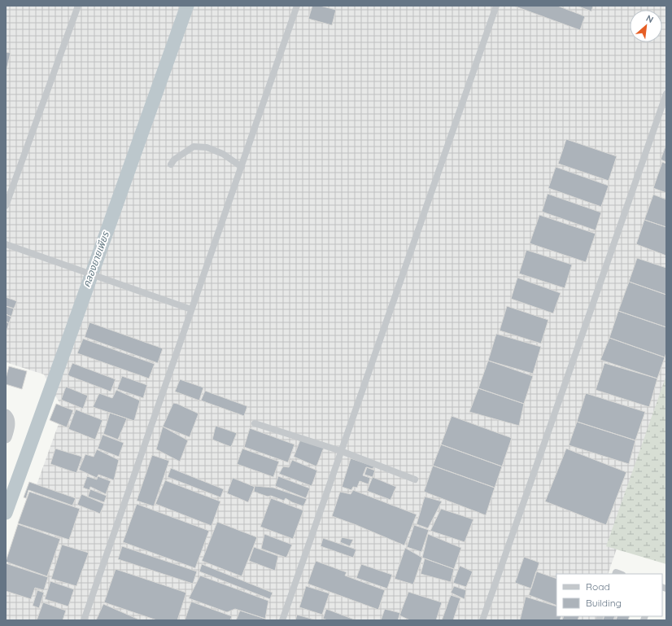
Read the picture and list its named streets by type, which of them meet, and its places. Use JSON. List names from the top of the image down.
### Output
{
  "water": ["คลองยายเพียร"],
  "legend": ["Road", "Building"],
  "north": "top right"
}
